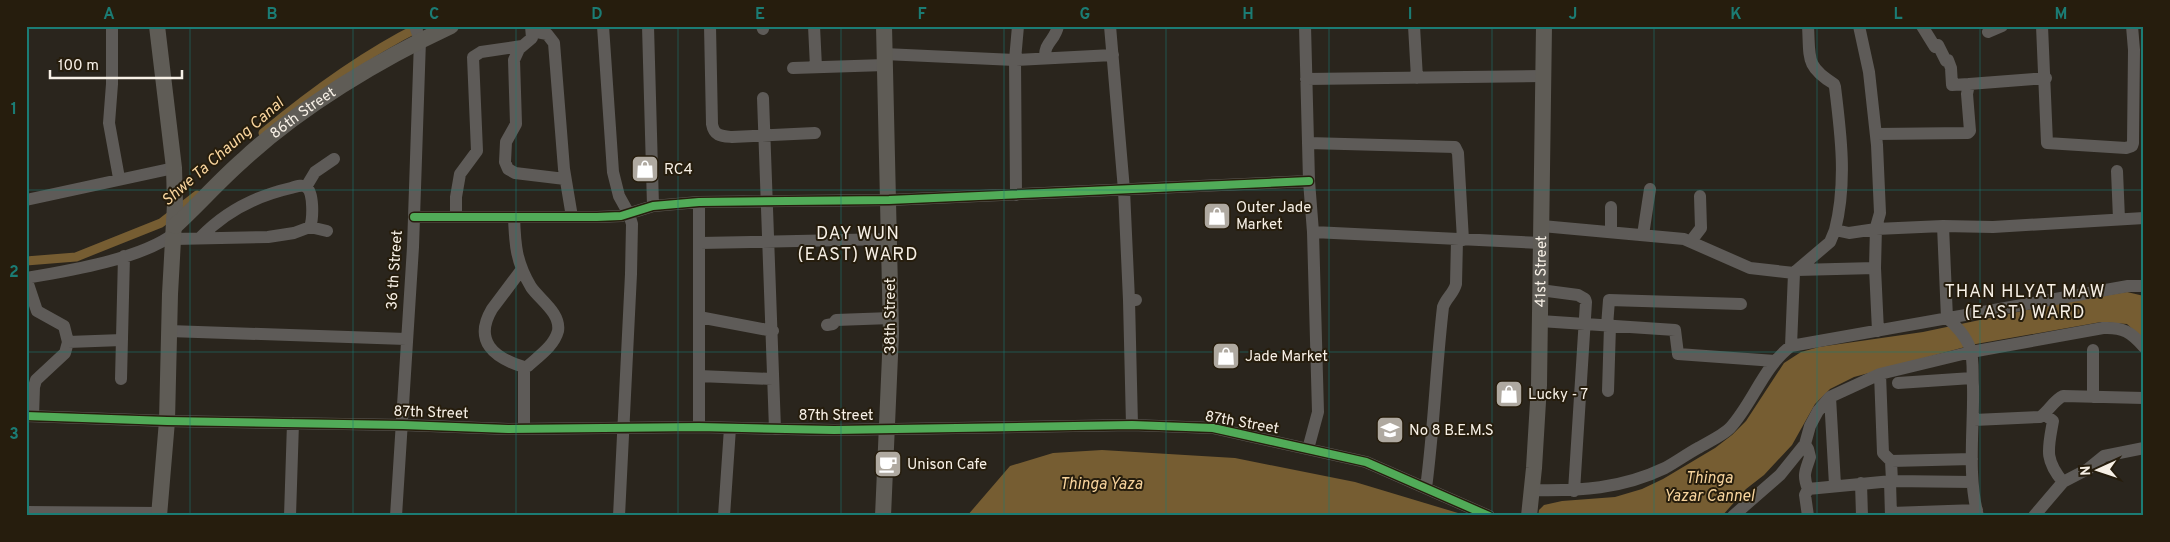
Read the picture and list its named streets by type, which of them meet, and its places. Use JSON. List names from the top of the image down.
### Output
{
  "streets": {
    "main road": ["86th Street", "41st Street", "38th Street"],
    "street": ["36 th Street", "87th Street"]
  },
  "crossings": [
    ["86th Street", "36 th Street"],
    ["36 th Street", "87th Street"],
    ["38th Street", "87th Street"]
  ],
  "districts": ["DAY WUN (EAST) WARD", "THAN HLYAT MAW (EAST) WARD"],
  "water": ["Shwe Ta Chaung Canal", "Thinga Yazar Cannel", "Thinga Yaza"],
  "places": {
    "shop": [
      "RC4",
      "Outer Jade Market",
      "Jade Market",
      "Lucky - 7"
    ],
    "school or university": ["No 8 B.E.M.S"],
    "cafe": ["Unison Cafe"]
  },
  "scale_bar": "100 m",
  "north": "left",
  "grid": {
    "columns": [
      "A",
      "B",
      "C",
      "D",
      "E",
      "F",
      "G",
      "H",
      "I",
      "J",
      "K",
      "L",
      "M"
    ],
    "rows": ["1", "2", "3"]
  }
}
